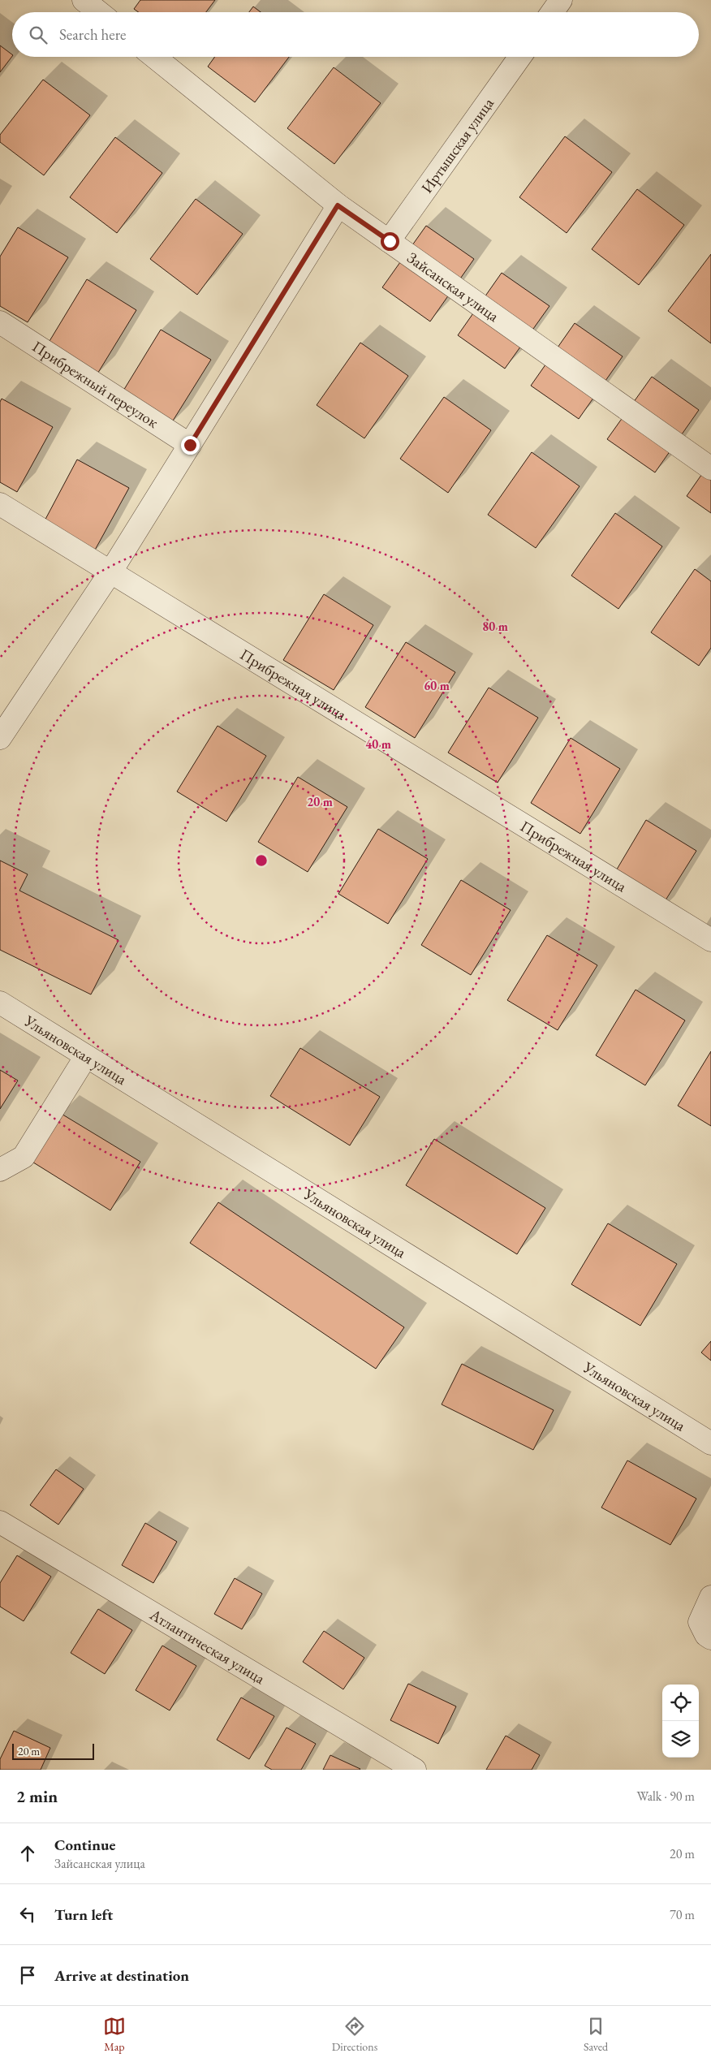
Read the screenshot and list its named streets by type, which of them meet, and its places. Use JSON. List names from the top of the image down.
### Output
{
  "streets": {
    "street": [
      "Иртышская улица",
      "Зайсанская улица",
      "Прибрежный переулок",
      "Прибрежная улица",
      "Ульяновская улица",
      "Атлантическая улица"
    ]
  },
  "crossings": [
    ["Иртышская улица", "Зайсанская улица"]
  ],
  "scale_bar": "20 m",
  "page": {
    "search": "Search here",
    "scale": "20 m",
    "heading": ["2 min", "Walk · 90 m"],
    "list": [
      ["Continue", "Зайсанская улица", "20 m"],
      ["Turn left", "70 m"],
      "Arrive at destination"
    ],
    "nav": ["Map", "Directions", "Saved"]
  },
  "rings": [
    "80 m",
    "60 m",
    "40 m",
    "20 m"
  ]
}
